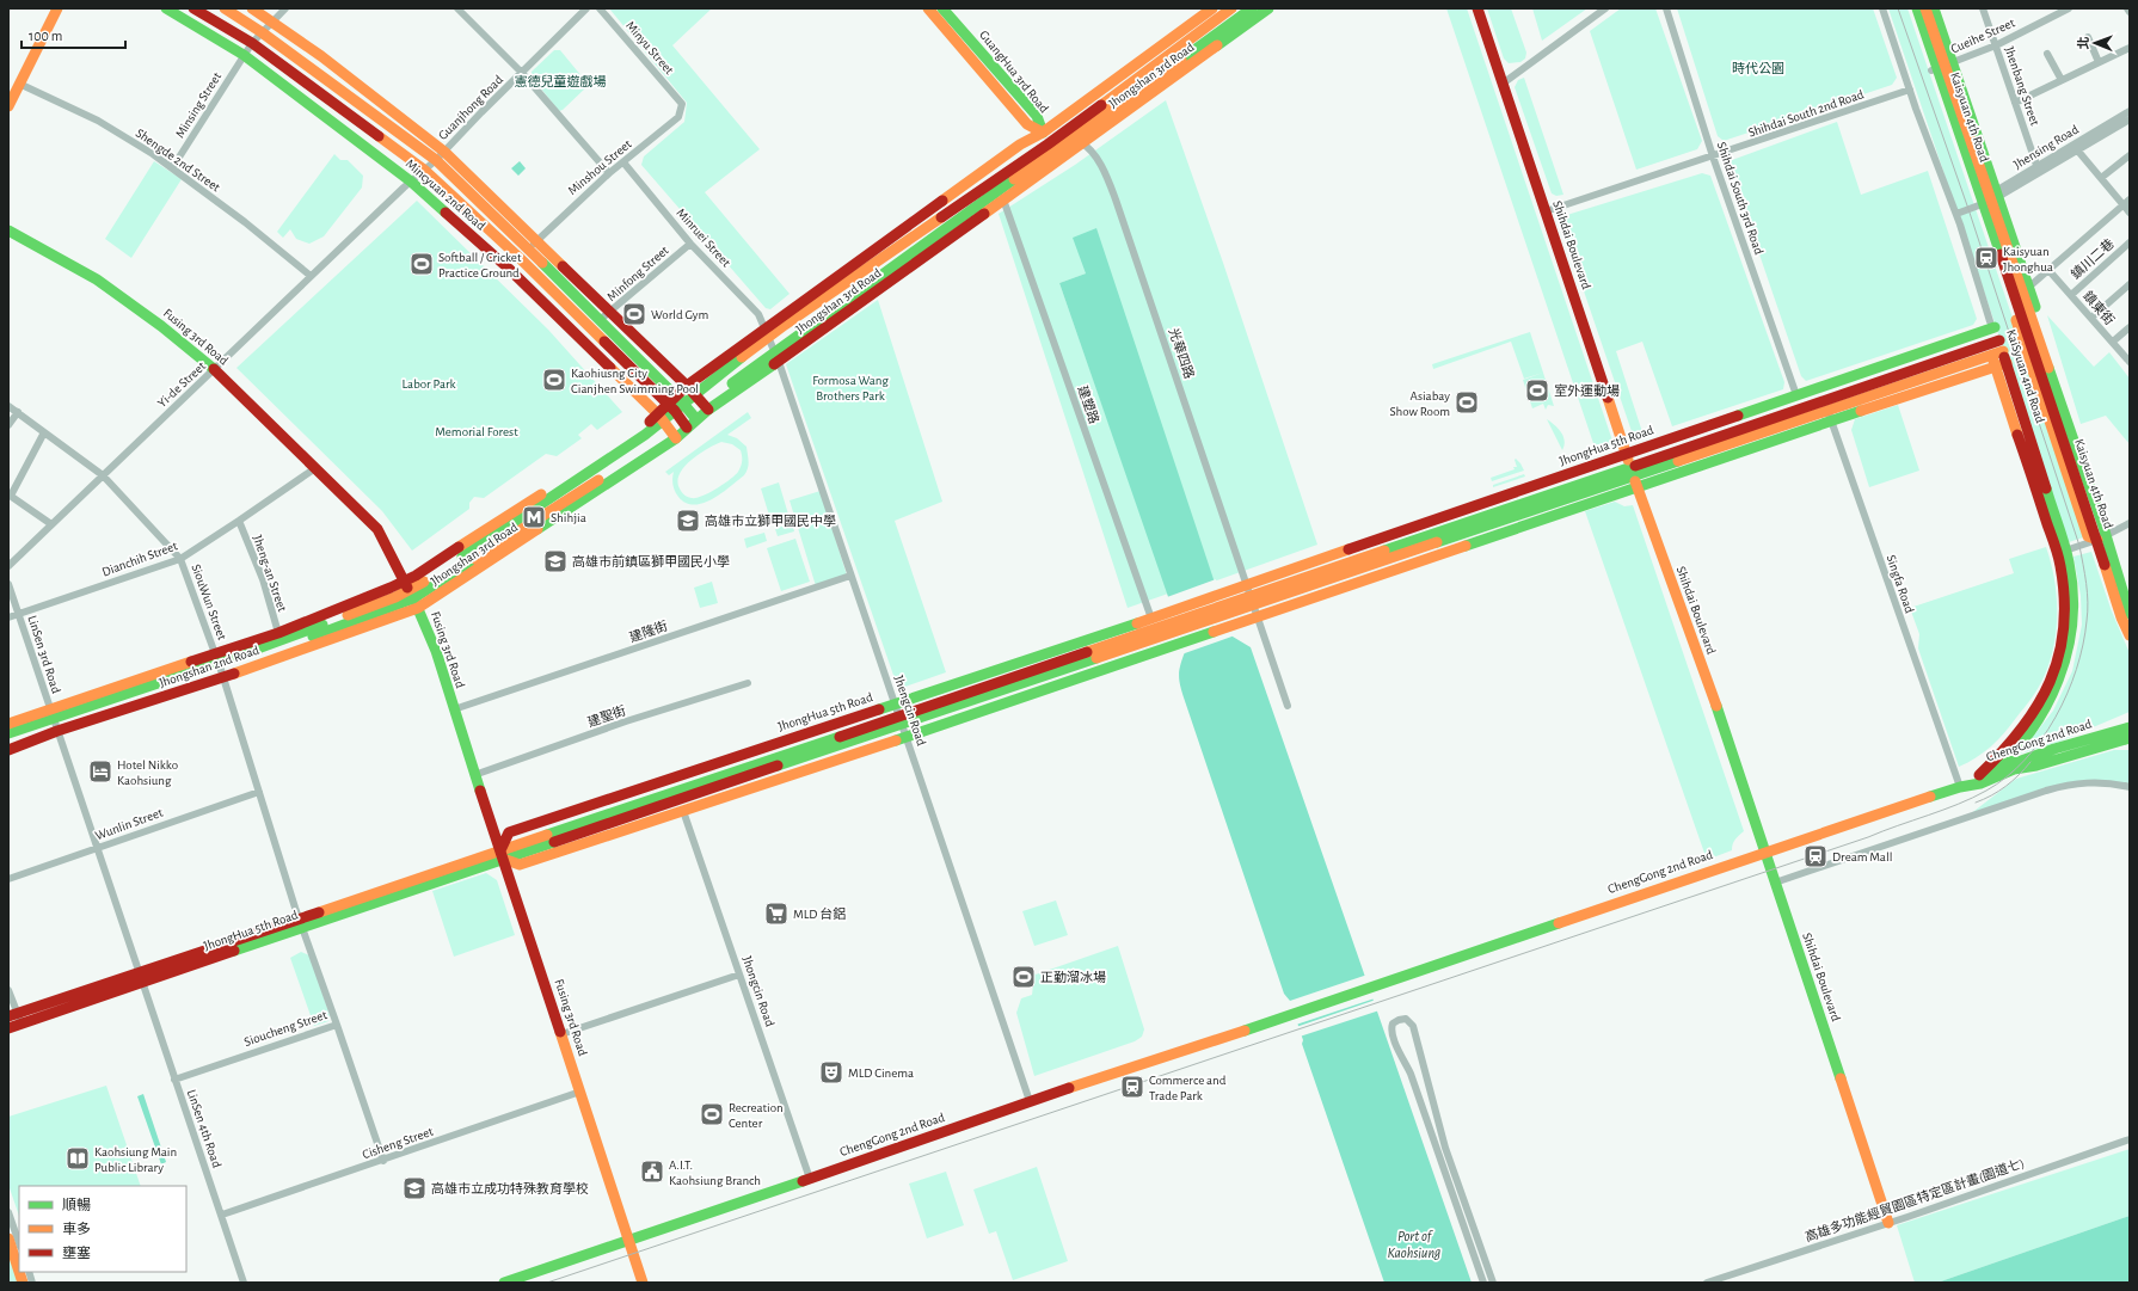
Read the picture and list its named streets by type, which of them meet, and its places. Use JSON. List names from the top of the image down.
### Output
{
  "streets": {
    "street": [
      "Cueihe Street",
      "Minyu Street",
      "GuangHua 3rd Road",
      "Jhongshan 3rd Road",
      "Jhenbang Street",
      "Minsing Street",
      "Guanjhong Road",
      "Shihdai South 2nd Road",
      "Kaisyuan 4th Road",
      "Jhensing Road",
      "Shengde 2nd Street",
      "Minshou Street",
      "Mincyuan 2nd Road",
      "Shihdai South 3rd Road",
      "Minruei Street",
      "Shihdai Boulevard",
      "鎮川二巷",
      "Minfong Street",
      "鎮東街",
      "Fusing 3rd Road",
      "光華四路",
      "KaiSyuan 4nd Road",
      "Yi-de Street",
      "建塑路",
      "JhongHua 5th Road",
      "Dianchih Street",
      "Jheng-an Street",
      "Singfa Road",
      "SiouWun Street",
      "建隆街",
      "LinSen 3rd Road",
      "Jhongshan 2nd Road",
      "Jhengcin Road",
      "建聖街",
      "ChengGong 2nd Road",
      "Wunlin Street",
      "Jhongcin Road",
      "Sioucheng Street",
      "LinSen 4th Road",
      "Cisheng Street",
      "高雄多功能經貿園區特定區計畫(園道七)"
    ]
  },
  "crossings": [
    ["Cueihe Street", "Jhenbang Street"],
    ["Cueihe Street", "Kaisyuan 4th Road"],
    ["Minyu Street", "Minshou Street"],
    ["GuangHua 3rd Road", "Jhongshan 3rd Road"],
    ["Jhongshan 3rd Road", "Mincyuan 2nd Road"],
    ["Jhongshan 3rd Road", "Minruei Street"],
    ["Jhongshan 3rd Road", "Fusing 3rd Road"],
    ["Jhongshan 3rd Road", "光華四路"],
    ["Jhongshan 3rd Road", "建塑路"],
    ["Jhongshan 3rd Road", "Jhongshan 2nd Road"],
    ["Jhongshan 3rd Road", "Jhengcin Road"],
    ["Jhenbang Street", "Jhensing Road"],
    ["Minsing Street", "Shengde 2nd Street"],
    ["Minsing Street", "Mincyuan 2nd Road"],
    ["Guanjhong Road", "Mincyuan 2nd Road"],
    ["Guanjhong Road", "Yi-de Street"],
    ["Shihdai South 2nd Road", "Shihdai South 3rd Road"],
    ["Shihdai South 2nd Road", "Shihdai Boulevard"],
    ["Kaisyuan 4th Road", "Jhensing Road"],
    ["Shengde 2nd Street", "Yi-de Street"],
    ["Minshou Street", "Mincyuan 2nd Road"],
    ["Minshou Street", "Minruei Street"],
    ["Mincyuan 2nd Road", "Minfong Street"],
    ["Mincyuan 2nd Road", "Yi-de Street"],
    ["Shihdai South 3rd Road", "JhongHua 5th Road"],
    ["Minruei Street", "Minfong Street"],
    ["Minruei Street", "Jhengcin Road"],
    ["Shihdai Boulevard", "JhongHua 5th Road"],
    ["Shihdai Boulevard", "ChengGong 2nd Road"],
    ["Shihdai Boulevard", "高雄多功能經貿園區特定區計畫(園道七)"],
    ["鎮川二巷", "鎮東街"],
    ["Fusing 3rd Road", "Yi-de Street"],
    ["Fusing 3rd Road", "JhongHua 5th Road"],
    ["Fusing 3rd Road", "Dianchih Street"],
    ["Fusing 3rd Road", "建隆街"],
    ["Fusing 3rd Road", "Jhongshan 2nd Road"],
    ["Fusing 3rd Road", "建聖街"],
    ["Fusing 3rd Road", "ChengGong 2nd Road"],
    ["Fusing 3rd Road", "Cisheng Street"],
    ["光華四路", "JhongHua 5th Road"],
    ["KaiSyuan 4nd Road", "JhongHua 5th Road"],
    ["KaiSyuan 4nd Road", "ChengGong 2nd Road"],
    ["Yi-de Street", "SiouWun Street"],
    ["建塑路", "JhongHua 5th Road"],
    ["JhongHua 5th Road", "Singfa Road"],
    ["JhongHua 5th Road", "SiouWun Street"],
    ["JhongHua 5th Road", "Jhengcin Road"],
    ["JhongHua 5th Road", "Jhongcin Road"],
    ["JhongHua 5th Road", "Sioucheng Street"],
    ["JhongHua 5th Road", "LinSen 4th Road"],
    ["Dianchih Street", "Jheng-an Street"],
    ["Dianchih Street", "SiouWun Street"],
    ["Dianchih Street", "LinSen 3rd Road"],
    ["Jheng-an Street", "Jhongshan 2nd Road"],
    ["Singfa Road", "ChengGong 2nd Road"],
    ["SiouWun Street", "Jhongshan 2nd Road"],
    ["SiouWun Street", "Wunlin Street"],
    ["SiouWun Street", "Sioucheng Street"],
    ["建隆街", "Jhengcin Road"],
    ["LinSen 3rd Road", "Jhongshan 2nd Road"],
    ["LinSen 3rd Road", "LinSen 4th Road"],
    ["Jhongshan 2nd Road", "LinSen 4th Road"],
    ["Jhengcin Road", "ChengGong 2nd Road"],
    ["ChengGong 2nd Road", "Jhongcin Road"],
    ["Wunlin Street", "LinSen 4th Road"],
    ["Sioucheng Street", "LinSen 4th Road"],
    ["LinSen 4th Road", "Cisheng Street"]
  ],
  "water": ["Port of Kaohsiung"],
  "parks": [
    "時代公園",
    "憲德兒童遊戲場",
    "Formosa Wang Brothers Park",
    "Labor Park",
    "Memorial Forest"
  ],
  "places": {
    "station": ["Kaisyuan Jhonghua", "Dream Mall", "Commerce and Trade Park"],
    "sports": [
      "Softball / Cricket Practice Ground",
      "World Gym",
      "Kaohiusng City Cianjhen Swimming Pool",
      "室外運動場",
      "Asiabay Show Room",
      "正勤溜冰場",
      "Recreation Center"
    ],
    "metro station": ["Shihjia"],
    "school or university": ["高雄市立獅甲國民中學", "高雄市前鎮區獅甲國民小學", "高雄市立成功特殊教育學校"],
    "hotel": ["Hotel Nikko Kaohsiung"],
    "supermarket": ["MLD 台鋁"],
    "theatre": ["MLD Cinema"],
    "library": ["Kaohsiung Main Public Library"],
    "public building": ["A.I.T. Kaohsiung Branch"]
  },
  "legend": ["順暢", "車多", "壅塞"],
  "scale_bar": "100 m",
  "north": "left"
}
